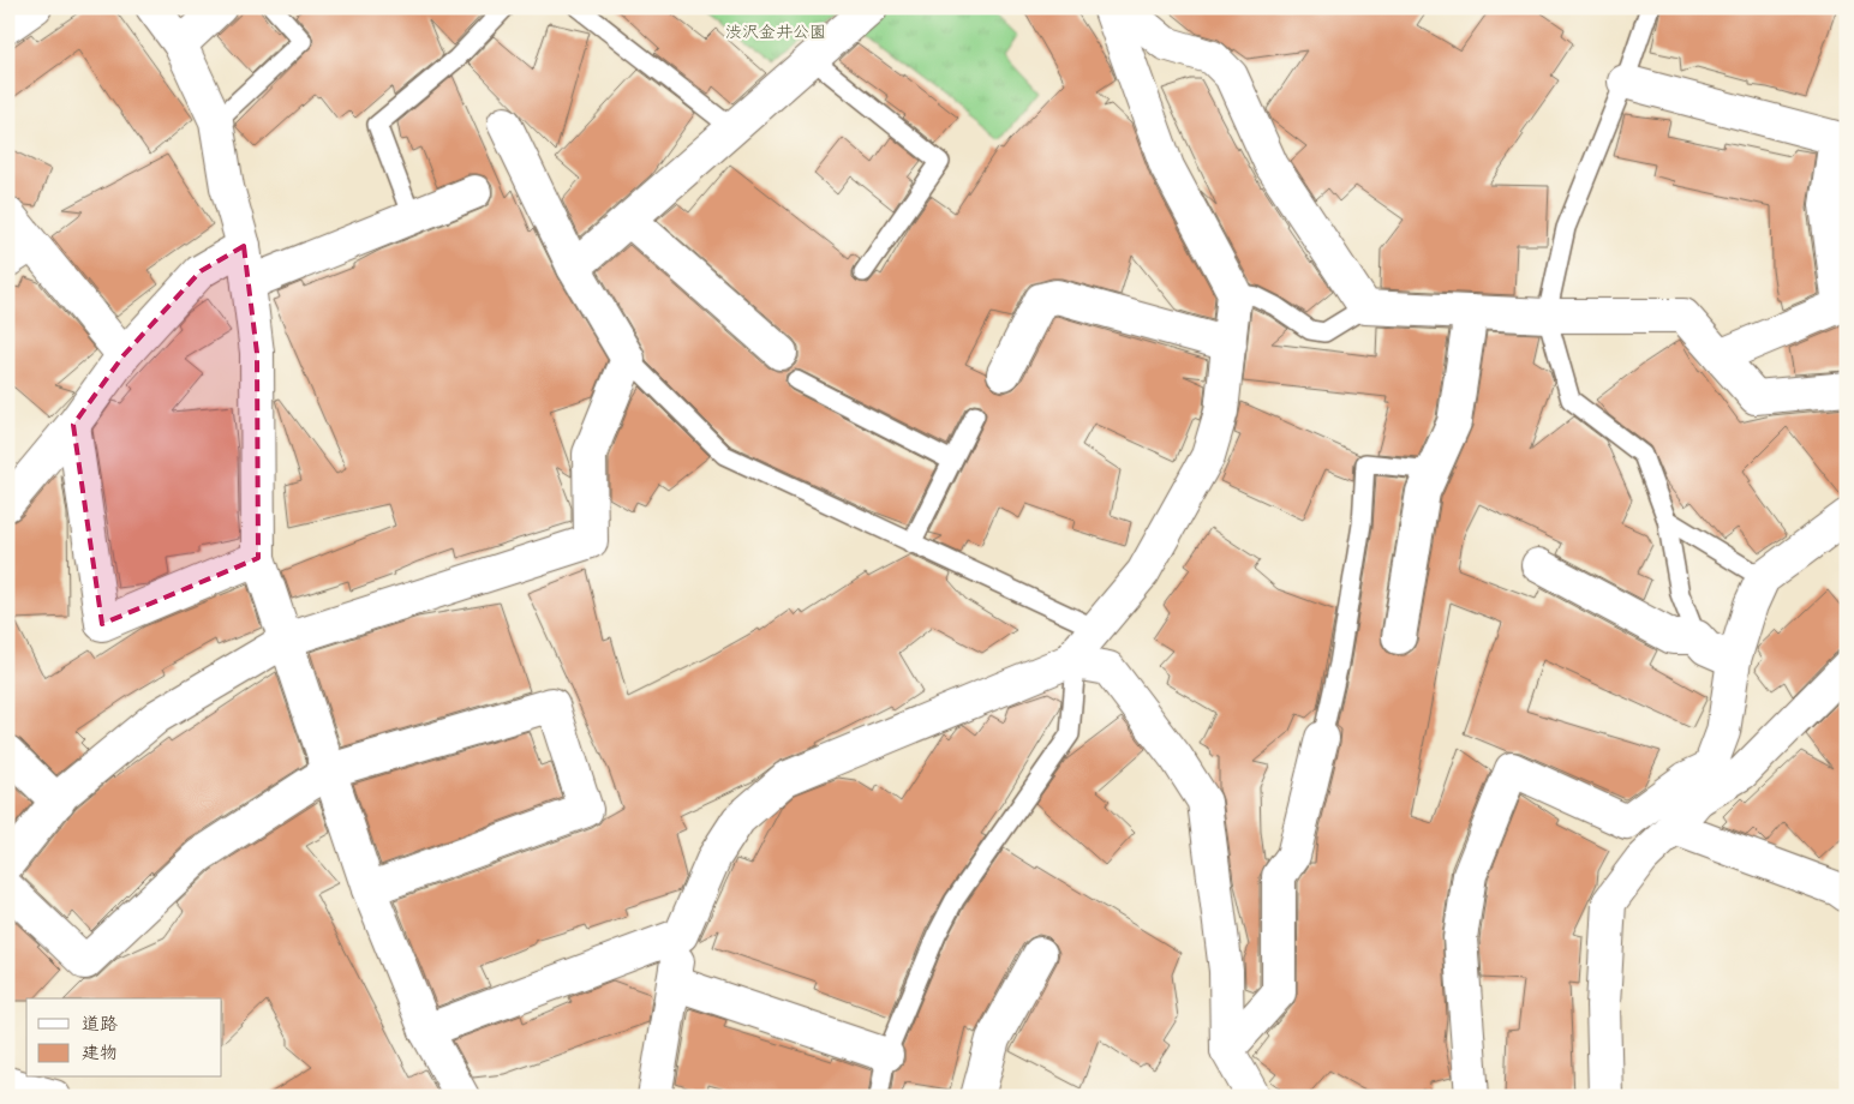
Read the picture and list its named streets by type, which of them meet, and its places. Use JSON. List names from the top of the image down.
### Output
{
  "parks": ["渋沢金井公園"],
  "legend": ["道路", "建物"]
}
